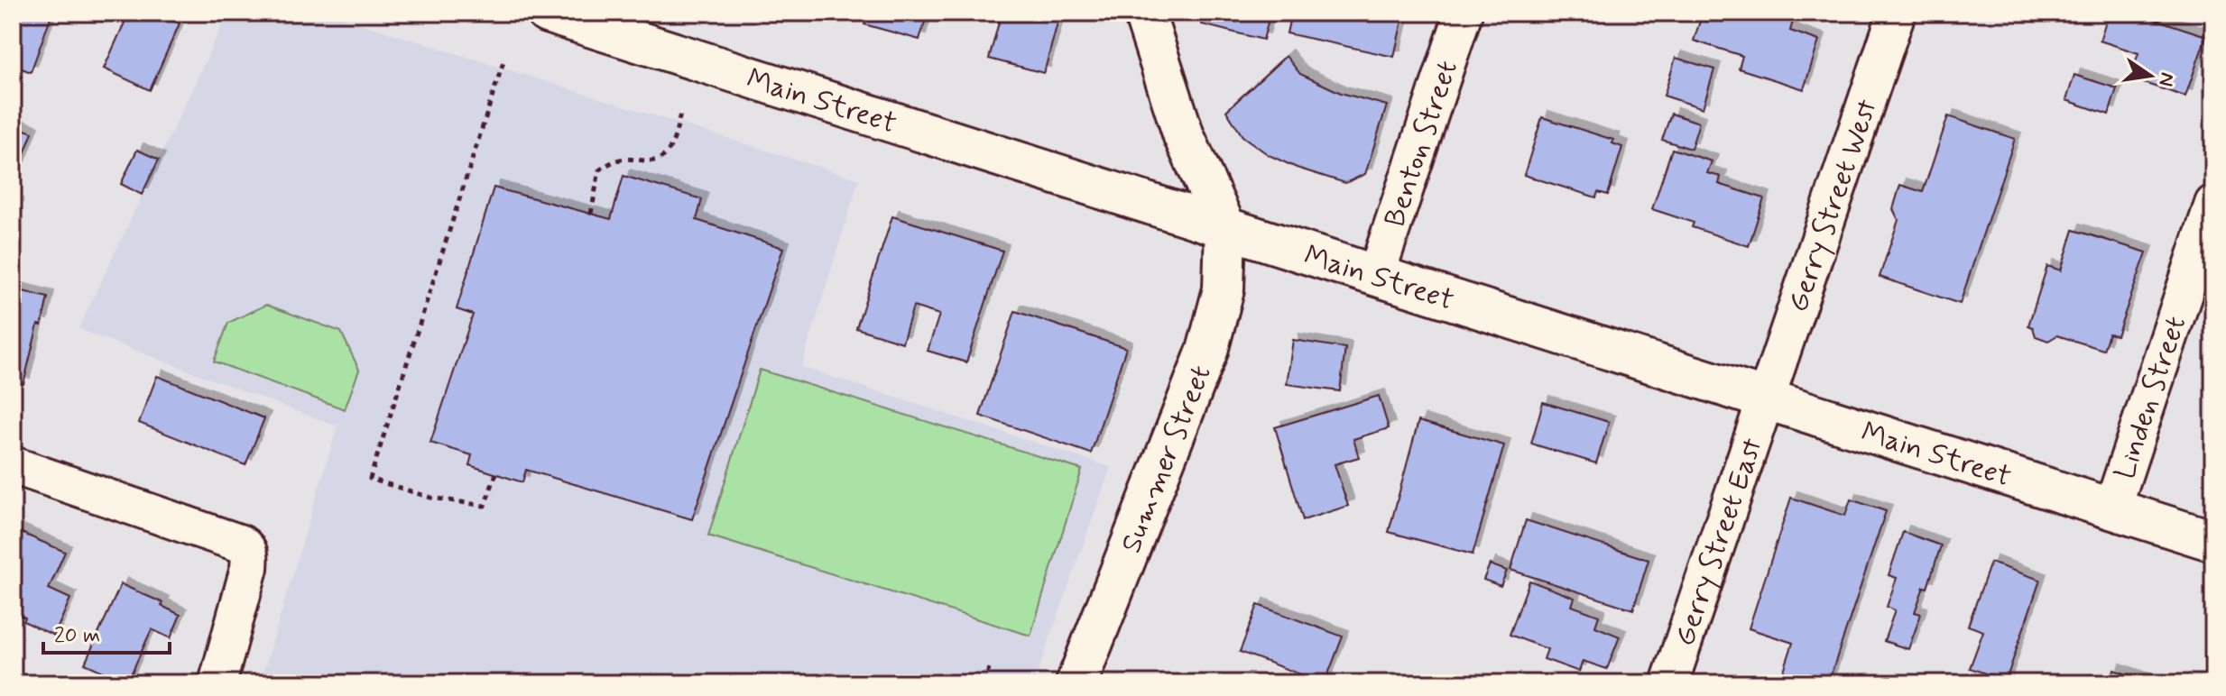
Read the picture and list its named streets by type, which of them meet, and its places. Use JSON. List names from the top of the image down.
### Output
{
  "streets": {
    "main road": ["Main Street", "Summer Street"],
    "street": [
      "Benton Street",
      "Gerry Street West",
      "Linden Street",
      "Gerry Street East"
    ]
  },
  "crossings": [
    ["Main Street", "Benton Street"],
    ["Main Street", "Gerry Street West"],
    ["Main Street", "Linden Street"],
    ["Main Street", "Summer Street"],
    ["Main Street", "Gerry Street East"],
    ["Gerry Street West", "Gerry Street East"]
  ],
  "scale_bar": "20 m",
  "north": "right"
}
